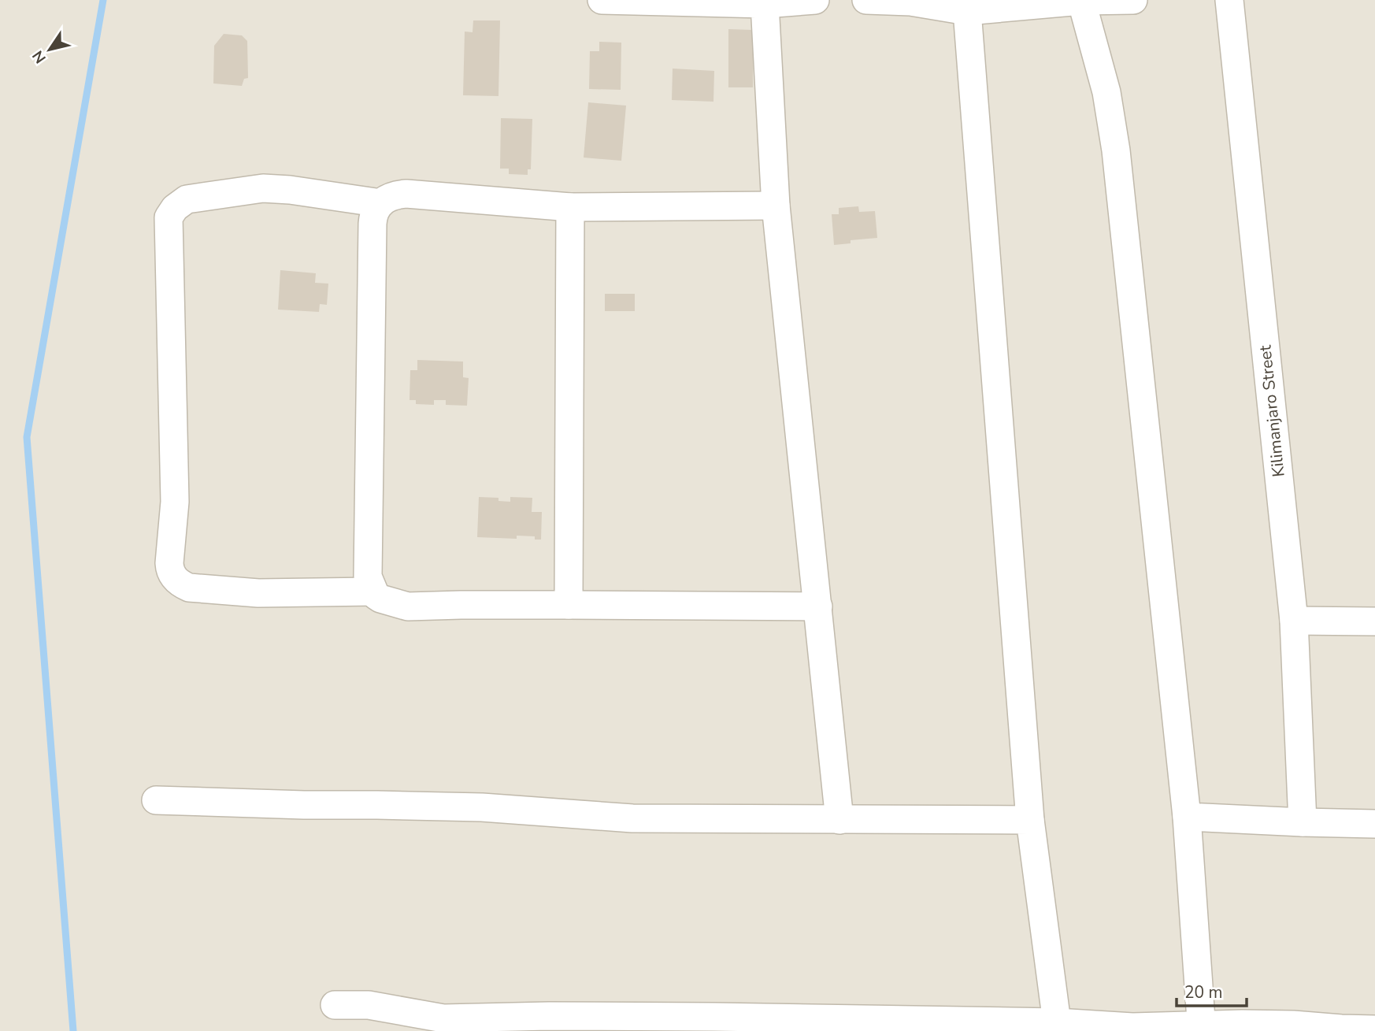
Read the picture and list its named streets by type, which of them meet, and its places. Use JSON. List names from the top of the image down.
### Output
{
  "streets": {
    "street": ["Kilimanjaro Street"]
  },
  "scale_bar": "20 m",
  "north": "bottom left"
}
